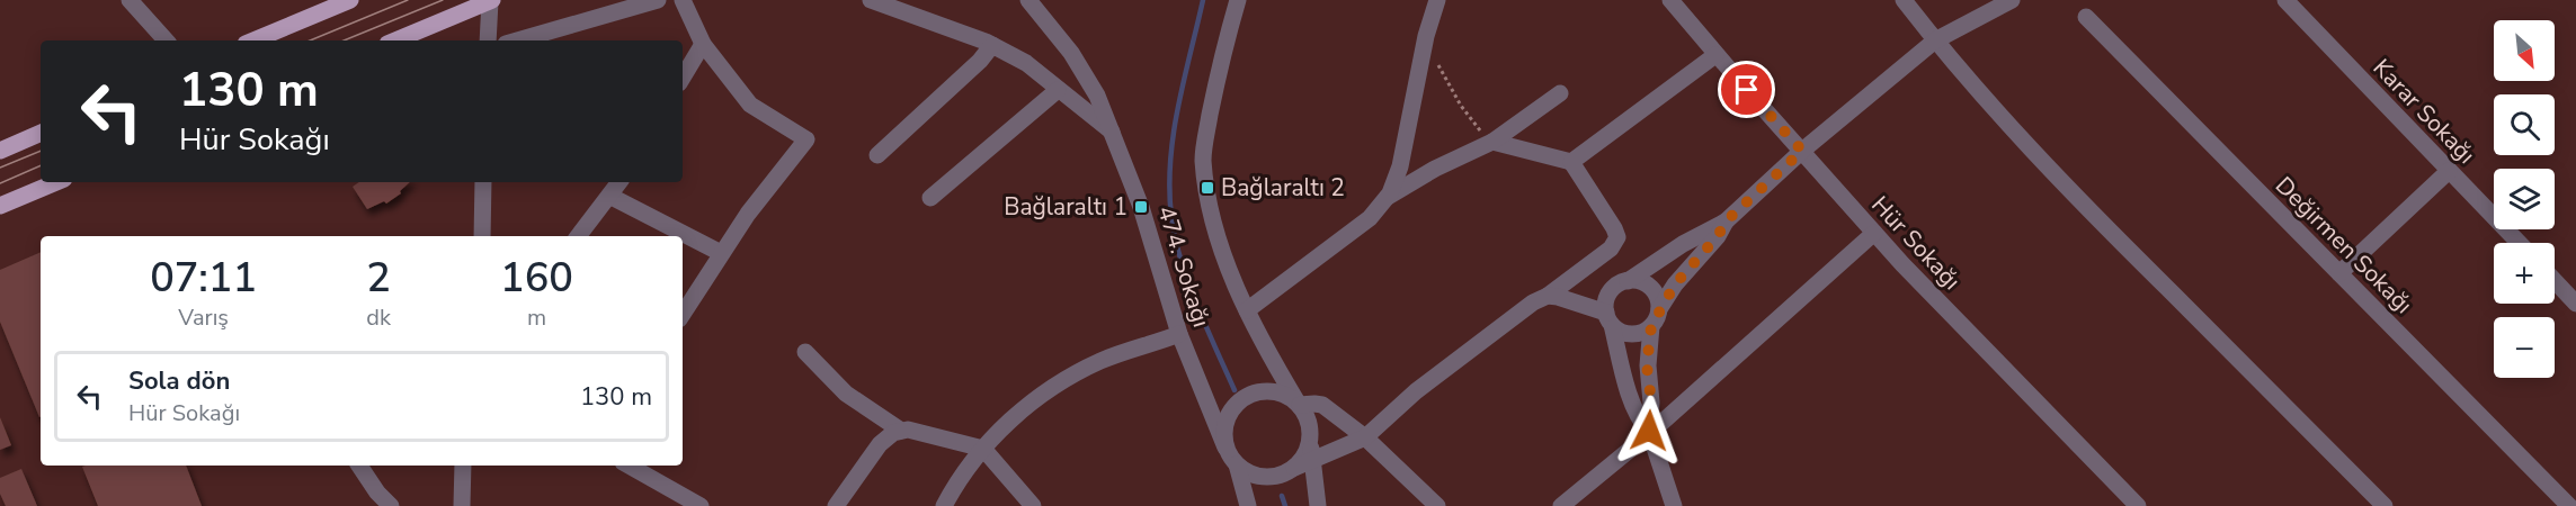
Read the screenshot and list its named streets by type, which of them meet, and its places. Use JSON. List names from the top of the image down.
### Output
{
  "streets": {
    "street": [
      "Karar Sokağı",
      "Hür Sokağı",
      "Değirmen Sokağı",
      "474. Sokağı"
    ]
  },
  "places": {
    "transit": ["Bağlaraltı 2", "Bağlaraltı 1"]
  },
  "north": "bottom right",
  "page": {
    "map_buttons": ["+", "−"],
    "turn": ["130 m", "Hür Sokağı"],
    "eta": [
      "07:11",
      "Varış",
      "2",
      "dk",
      "160",
      "m"
    ],
    "list": [
      {
        "name": "Sola dön",
        "note": "Hür Sokağı",
        "value": "130 m"
      }
    ]
  }
}
